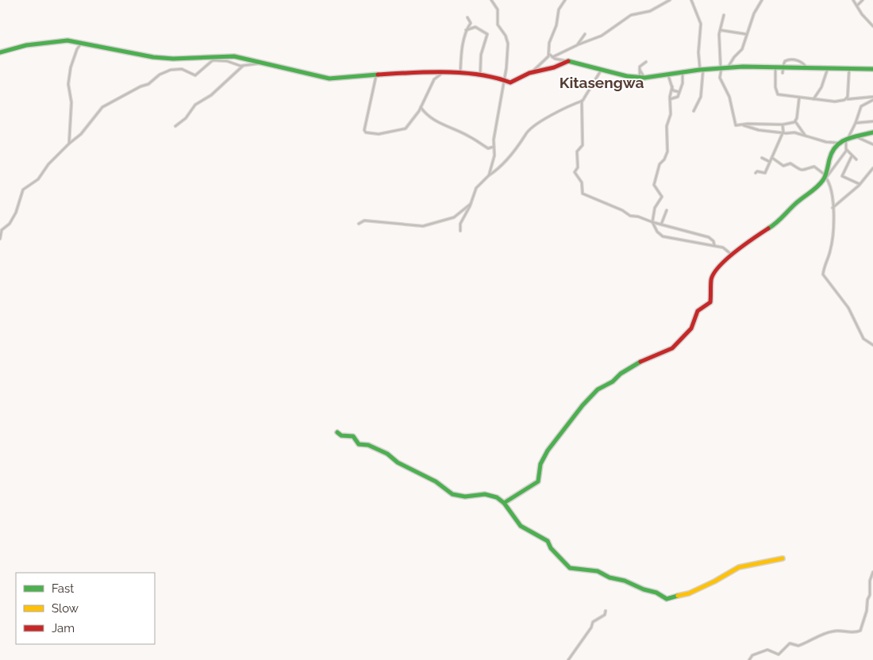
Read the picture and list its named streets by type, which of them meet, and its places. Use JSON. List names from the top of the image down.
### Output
{
  "districts": ["Kitasengwa"],
  "legend": ["Fast", "Slow", "Jam"]
}
